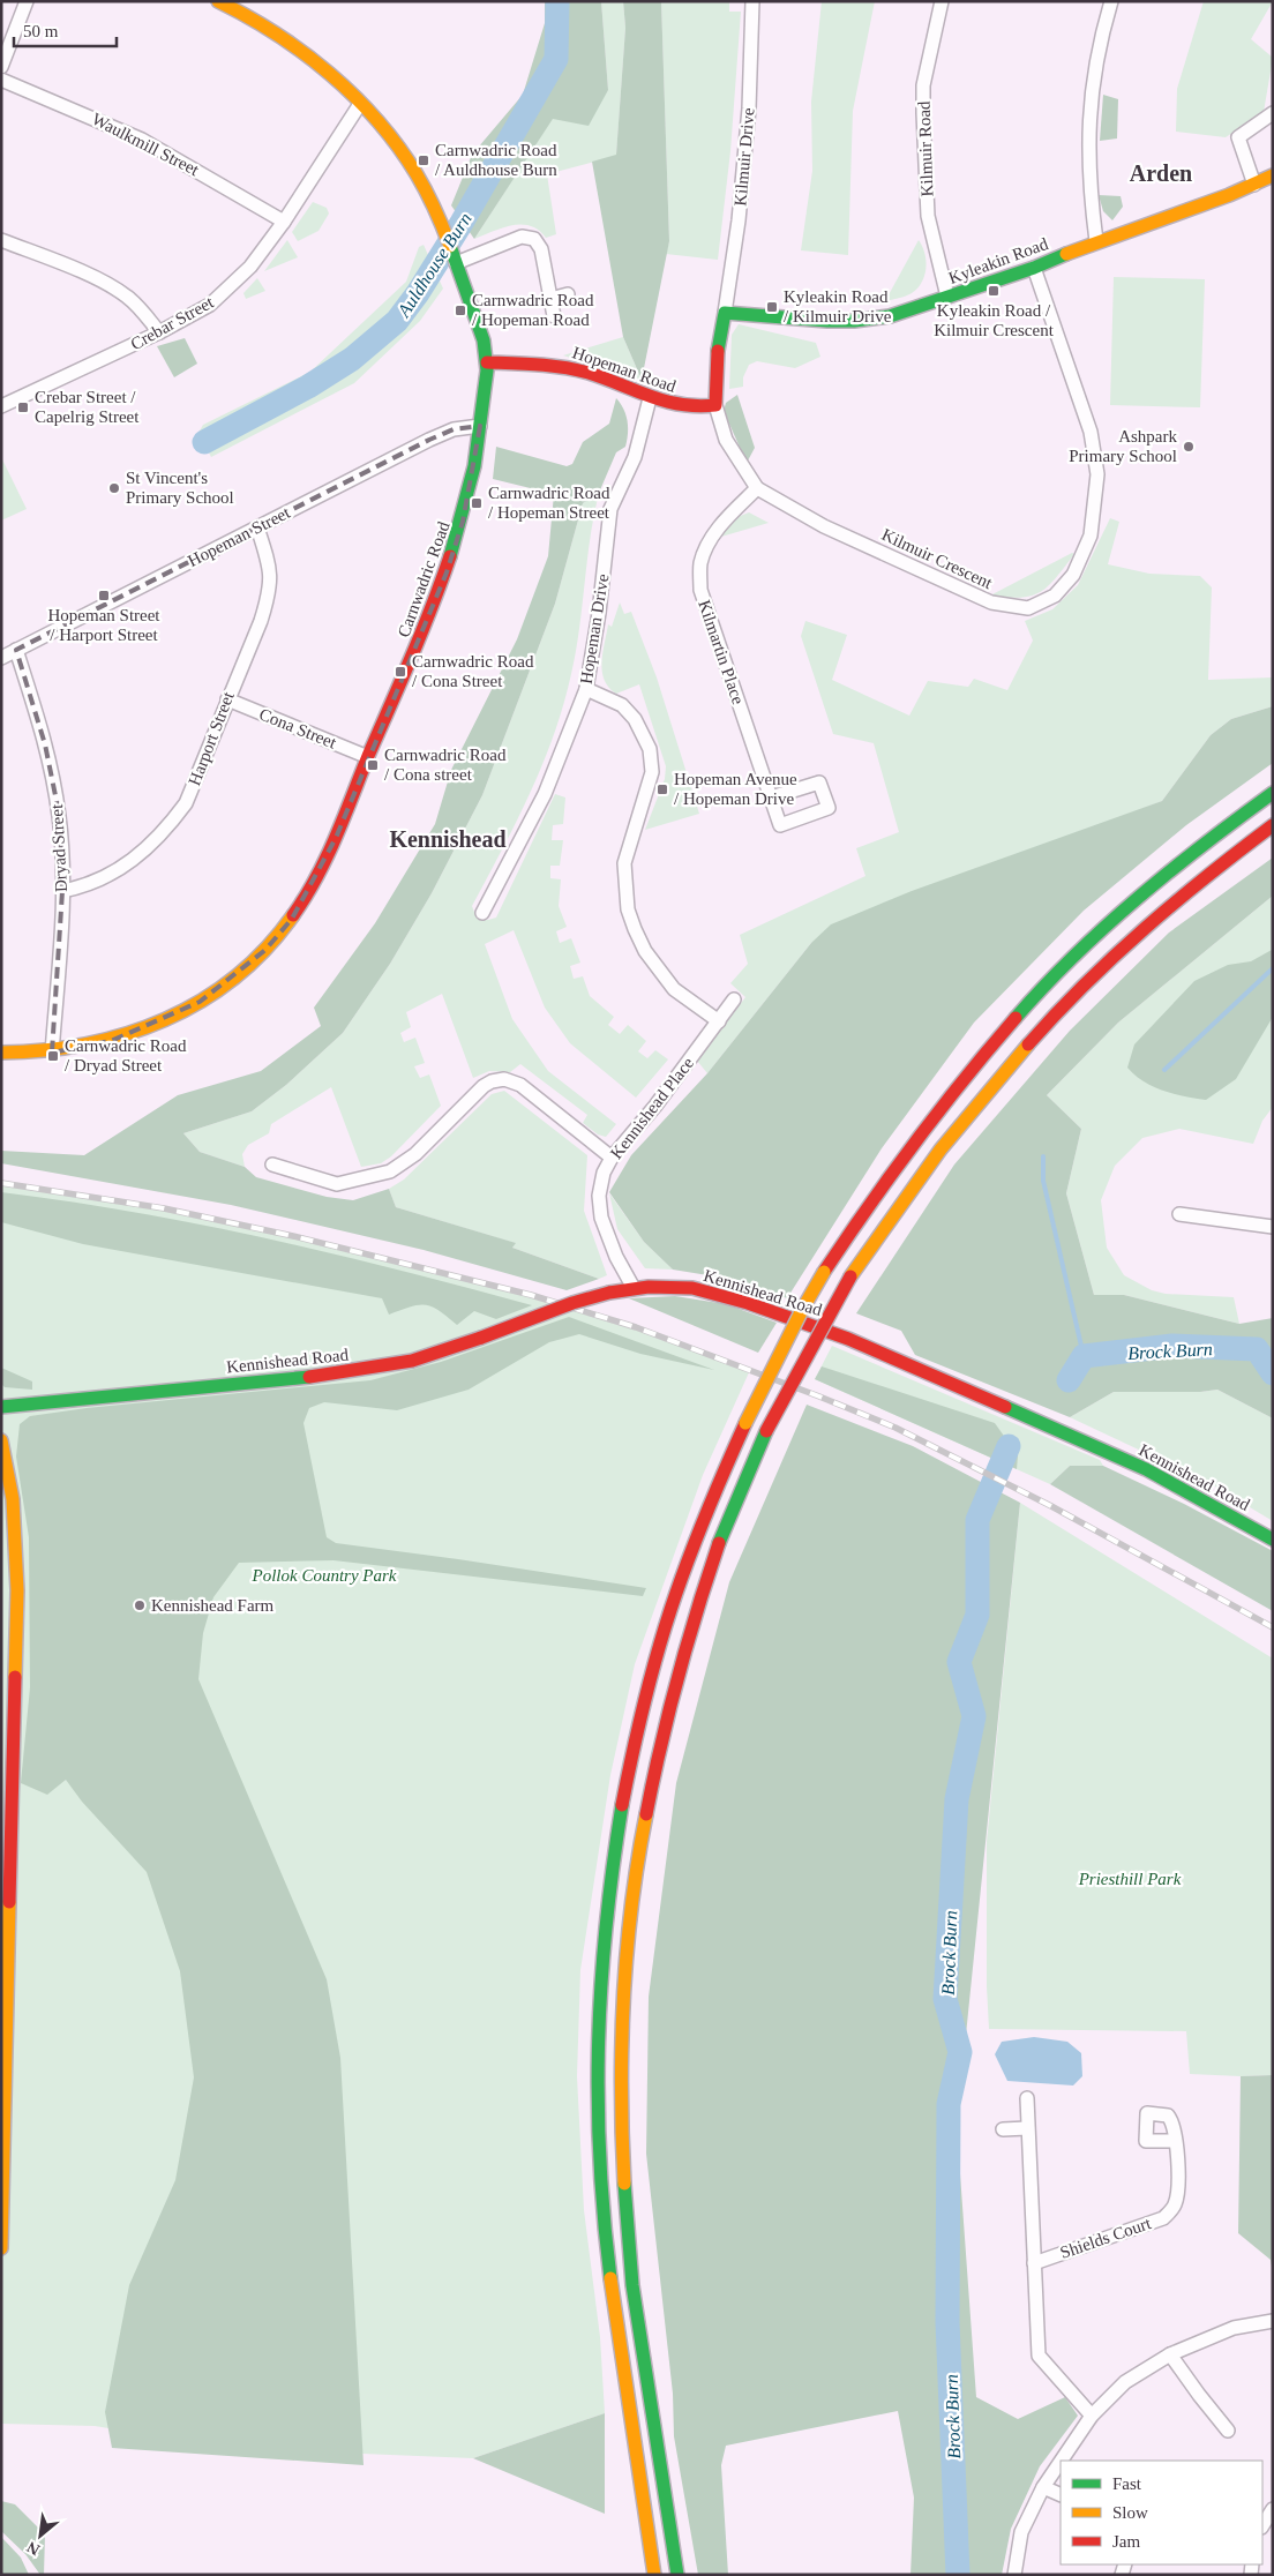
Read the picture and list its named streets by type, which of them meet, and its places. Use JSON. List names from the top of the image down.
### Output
{
  "streets": {
    "main road": [
      "Kyleakin Road",
      "Hopeman Road",
      "Kilmuir Crescent",
      "Carnwadric Road",
      "Kennishead Road"
    ],
    "street": [
      "Waulkmill Street",
      "Kilmuir Road",
      "Kilmuir Drive",
      "Crebar Street",
      "Hopeman Street",
      "Hopeman Drive",
      "Kilmartin Place",
      "Cona Street",
      "Harport Street",
      "Dryad Street",
      "Kennishead Place",
      "Shields Court"
    ]
  },
  "crossings": [
    ["Waulkmill Street", "Crebar Street"],
    ["Kilmuir Road", "Kyleakin Road"],
    ["Kilmuir Drive", "Kyleakin Road"],
    ["Kilmuir Drive", "Kilmuir Crescent"],
    ["Kyleakin Road", "Kilmuir Crescent"],
    ["Crebar Street", "Carnwadric Road"],
    ["Hopeman Road", "Kilmuir Crescent"],
    ["Hopeman Road", "Carnwadric Road"],
    ["Hopeman Road", "Hopeman Drive"],
    ["Hopeman Street", "Carnwadric Road"],
    ["Hopeman Street", "Harport Street"],
    ["Hopeman Street", "Dryad Street"],
    ["Kilmuir Crescent", "Kilmartin Place"],
    ["Carnwadric Road", "Cona Street"],
    ["Carnwadric Road", "Dryad Street"],
    ["Cona Street", "Harport Street"],
    ["Harport Street", "Dryad Street"],
    ["Kennishead Place", "Kennishead Road"]
  ],
  "districts": ["Arden", "Kennishead"],
  "water": ["Auldhouse Burn", "Brock Burn"],
  "parks": ["Pollok Country Park", "Priesthill Park"],
  "places": {
    "transit": [
      "Carnwadric Road / Auldhouse Burn",
      "Kyleakin Road / Kilmuir Crescent",
      "Kyleakin Road / Kilmuir Drive",
      "Carnwadric Road / Hopeman Road",
      "Crebar Street / Capelrig Street",
      "Carnwadric Road / Hopeman Street",
      "Hopeman Street / Harport Street",
      "Carnwadric Road / Cona Street",
      "Carnwadric Road / Cona street",
      "Hopeman Avenue / Hopeman Drive",
      "Carnwadric Road / Dryad Street"
    ],
    "other": ["Ashpark Primary School", "St Vincent's Primary School", "Kennishead Farm"]
  },
  "legend": ["Fast", "Slow", "Jam"],
  "scale_bar": "50 m",
  "north": "bottom left"
}
